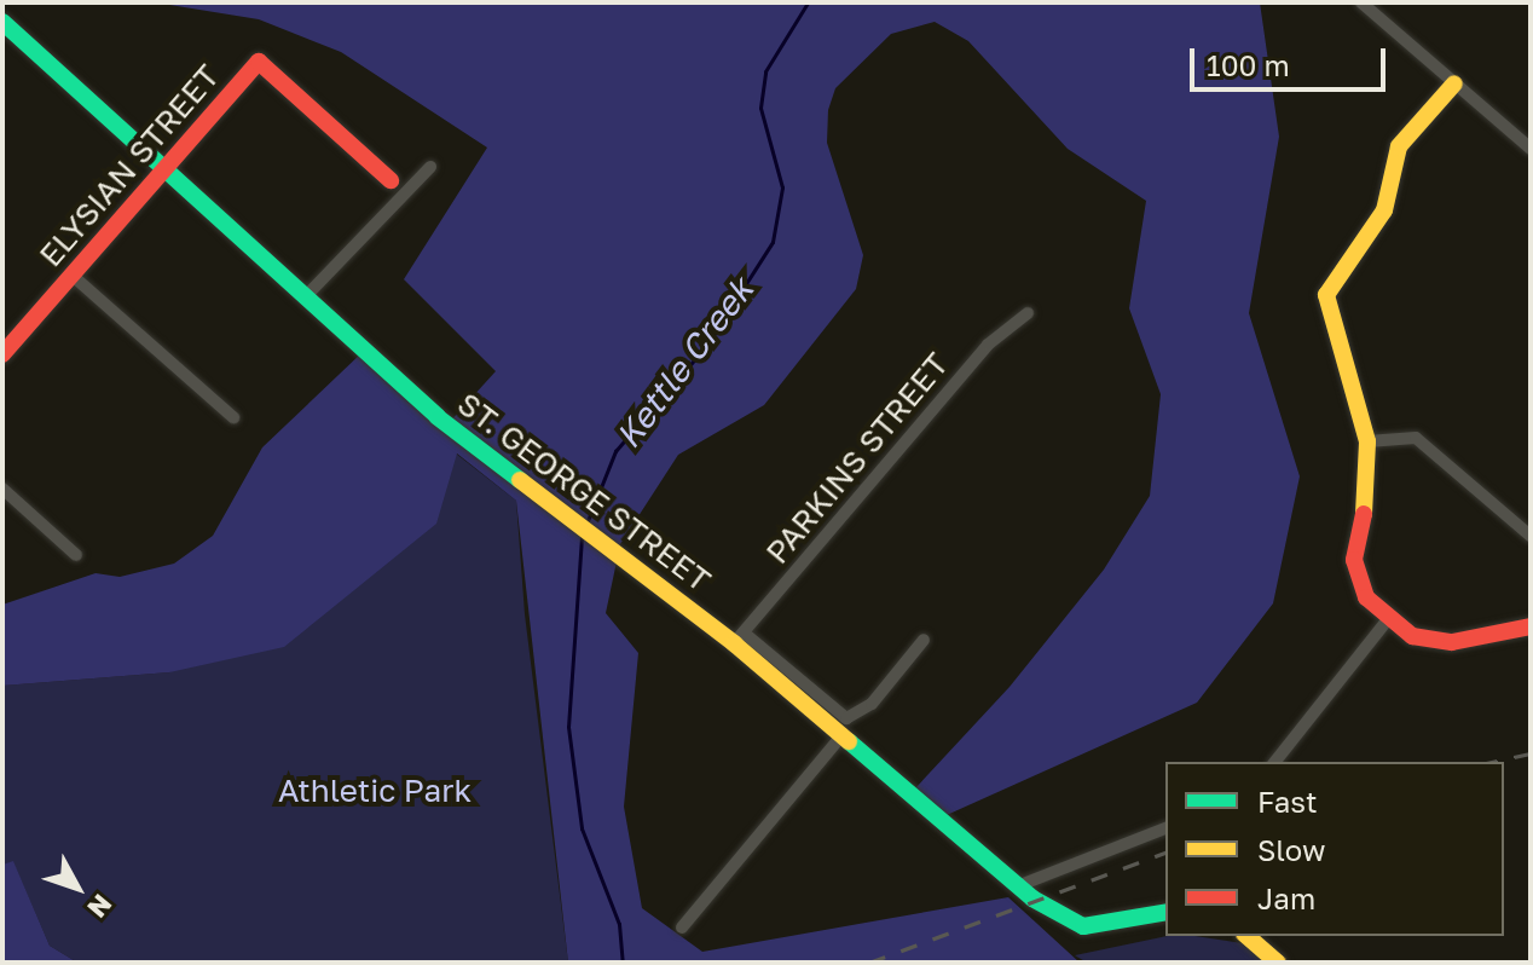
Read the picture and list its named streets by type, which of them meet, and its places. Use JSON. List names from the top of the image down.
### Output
{
  "streets": {
    "street": ["ELYSIAN STREET", "PARKINS STREET", "ST. GEORGE STREET"]
  },
  "crossings": [
    ["ELYSIAN STREET", "ST. GEORGE STREET"],
    ["PARKINS STREET", "ST. GEORGE STREET"]
  ],
  "water": ["Kettle Creek"],
  "parks": ["Athletic Park"],
  "legend": ["Fast", "Slow", "Jam"],
  "scale_bar": "100 m",
  "north": "bottom right"
}
